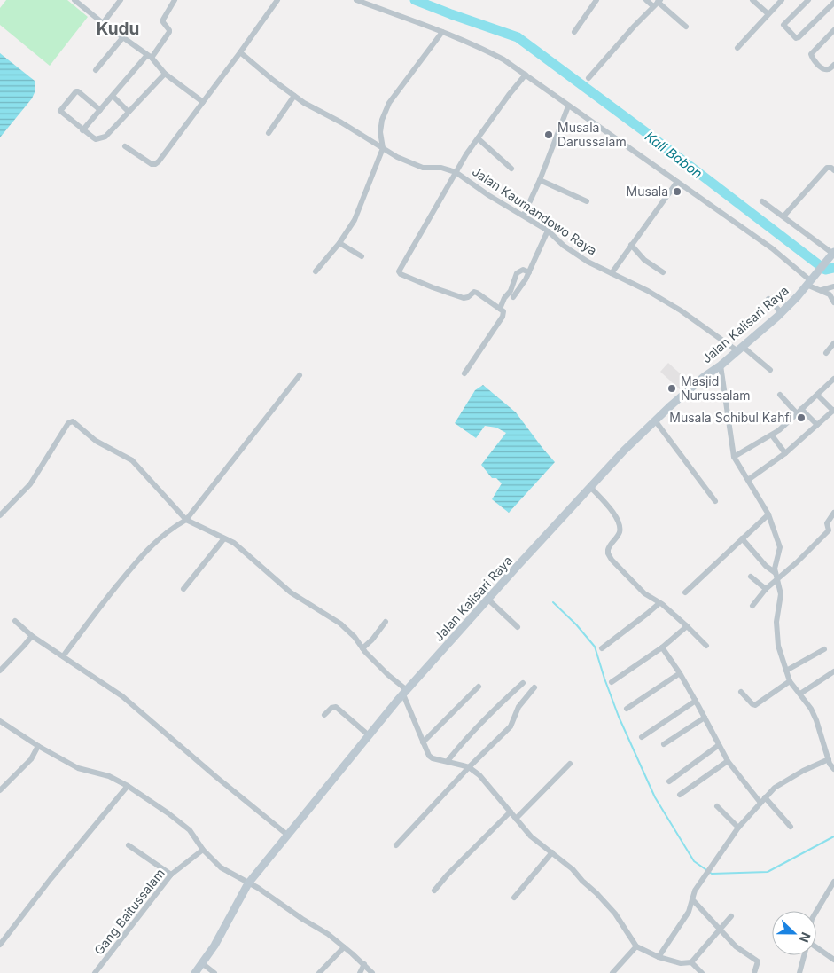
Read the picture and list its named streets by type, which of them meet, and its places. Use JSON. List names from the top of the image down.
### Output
{
  "streets": {
    "street": ["Jalan Kaumandowo Raya", "Jalan Kalisari Raya", "Gang Baitussalam"]
  },
  "crossings": [
    ["Jalan Kaumandowo Raya", "Jalan Kalisari Raya"]
  ],
  "districts": ["Kudu"],
  "water": ["Kali Babon"],
  "places": [
    "Musala Darussalam",
    "Musala",
    "Masjid Nurussalam",
    "Musala Sohibul Kahfi"
  ],
  "north": "right"
}
